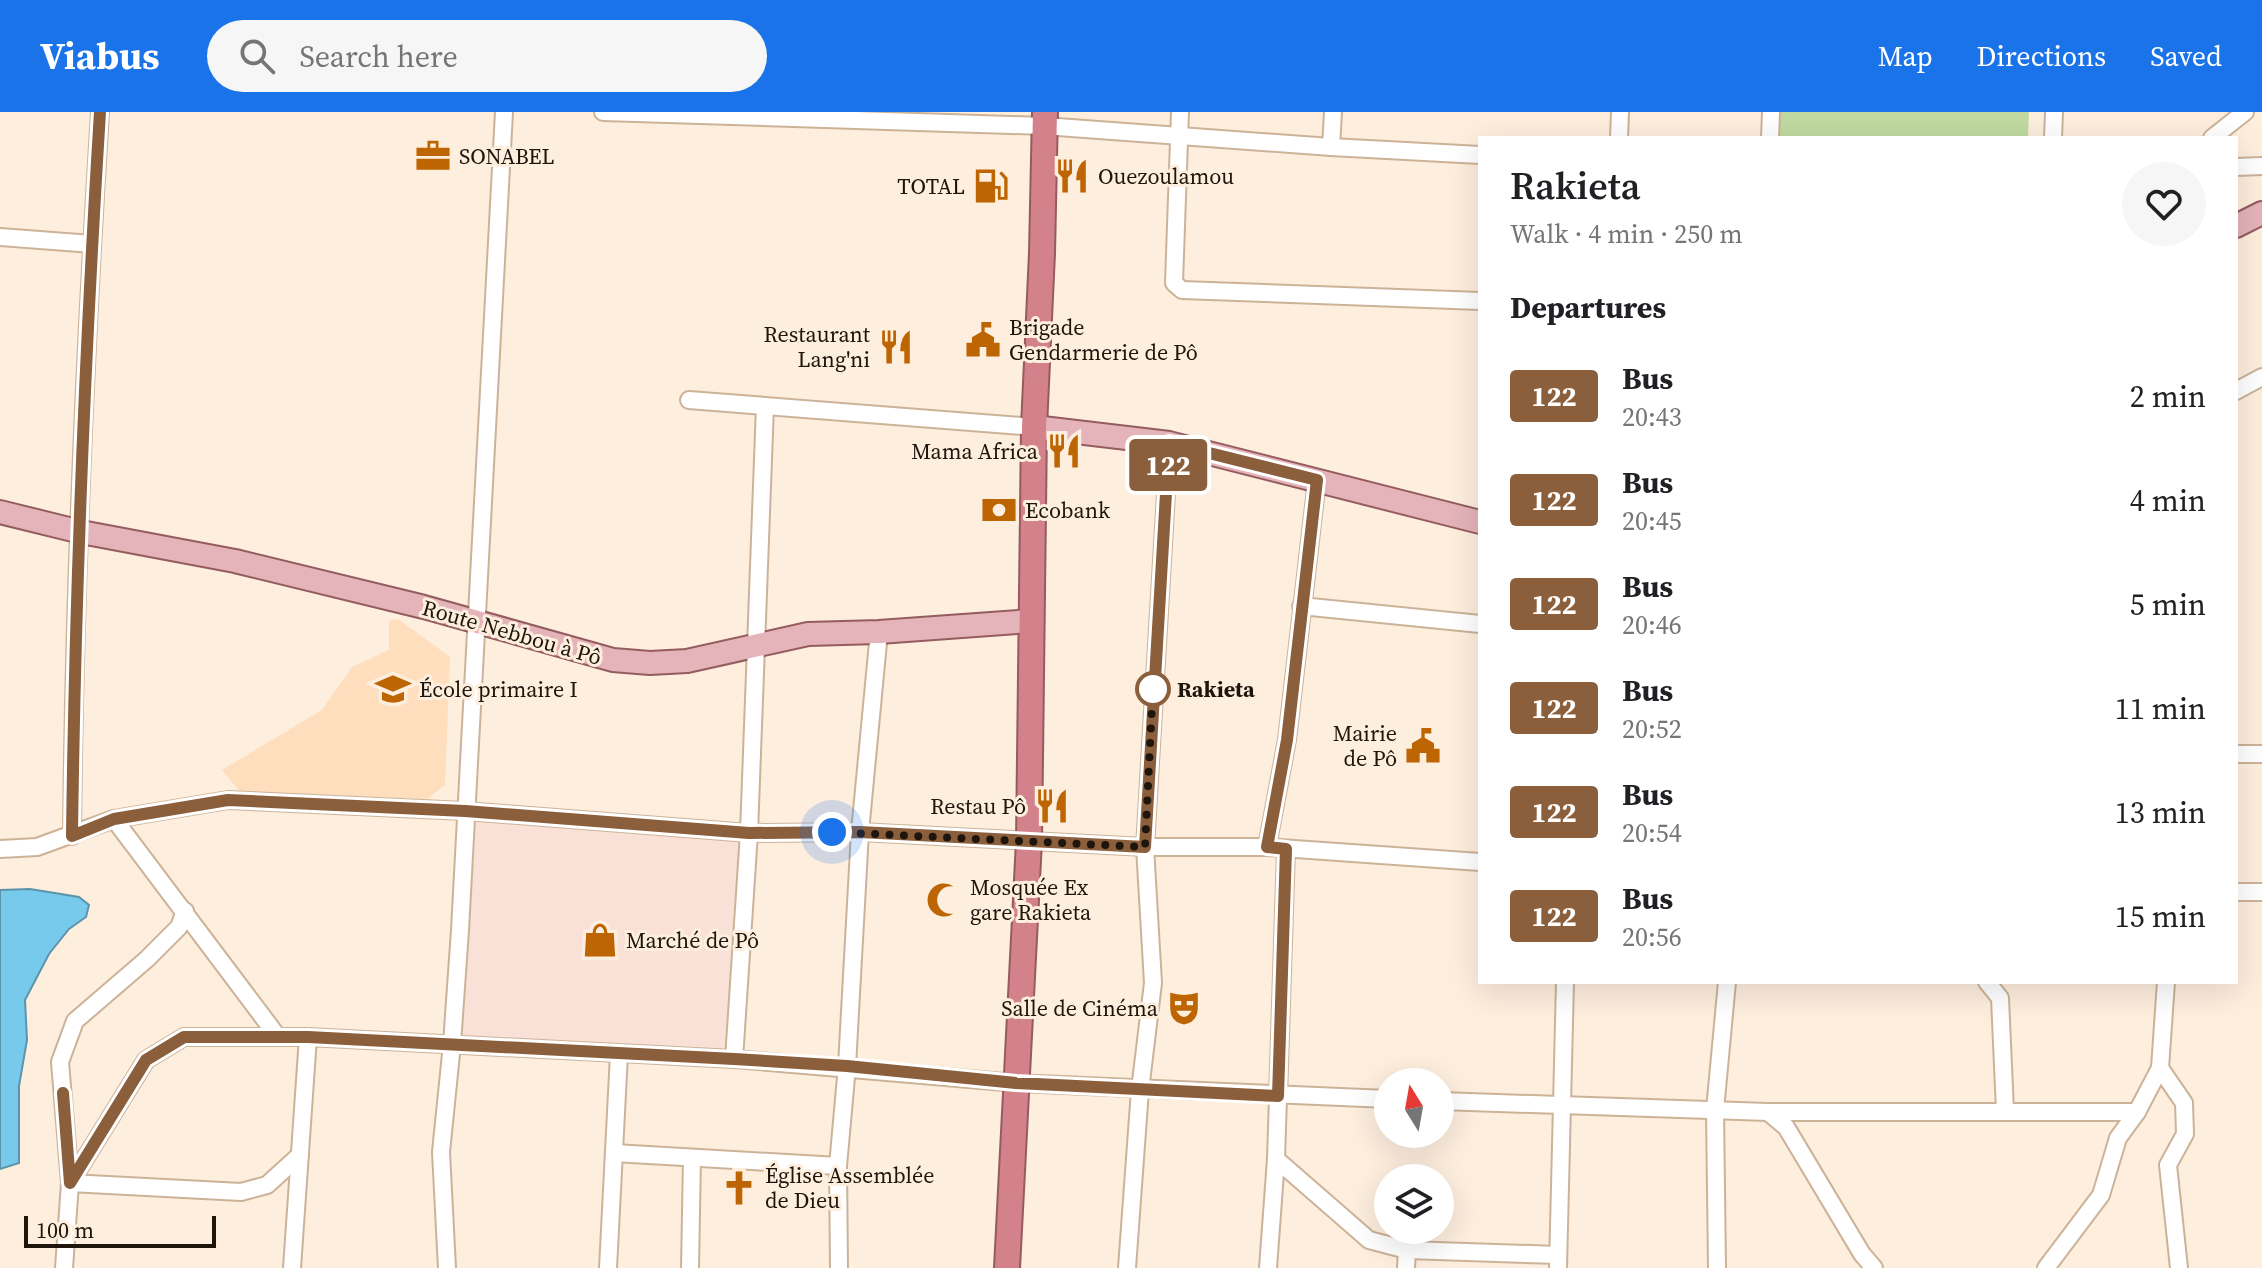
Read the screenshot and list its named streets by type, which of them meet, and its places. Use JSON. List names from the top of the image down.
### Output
{
  "streets": {
    "main road": ["Route Nebbou à Pô"]
  },
  "places": {
    "office": ["SONABEL"],
    "restaurant": [
      "Ouezoulamou",
      "Restaurant Lang'ni",
      "Mama Africa",
      "Restau Pô"
    ],
    "fuel station": ["TOTAL"],
    "public building": ["Brigade Gendarmerie de Pô", "Mairie de Pô"],
    "bank": ["Ecobank"],
    "school or university": ["École primaire I"],
    "other": ["Rakieta"],
    "mosque": ["Mosquée Ex gare Rakieta"],
    "shop": ["Marché de Pô"],
    "theatre": ["Salle de Cinéma"],
    "church": ["Église Assemblée de Dieu"]
  },
  "lines": ["bus line 122"],
  "scale_bar": "100 m",
  "north": "top",
  "page": {
    "header": "Viabus",
    "search": "Search here",
    "nav": ["Map", "Directions", "Saved"],
    "on_map": "122",
    "heading": [
      ["Rakieta", "Walk · 4 min · 250 m"],
      "Departures"
    ],
    "list": [
      {
        "mark": "122",
        "name": "Bus",
        "note": "20:43",
        "value": "2 min"
      },
      {
        "mark": "122",
        "name": "Bus",
        "note": "20:45",
        "value": "4 min"
      },
      {
        "mark": "122",
        "name": "Bus",
        "note": "20:46",
        "value": "5 min"
      },
      {
        "mark": "122",
        "name": "Bus",
        "note": "20:52",
        "value": "11 min"
      },
      {
        "mark": "122",
        "name": "Bus",
        "note": "20:54",
        "value": "13 min"
      },
      {
        "mark": "122",
        "name": "Bus",
        "note": "20:56",
        "value": "15 min"
      }
    ],
    "scale": "100 m"
  }
}
